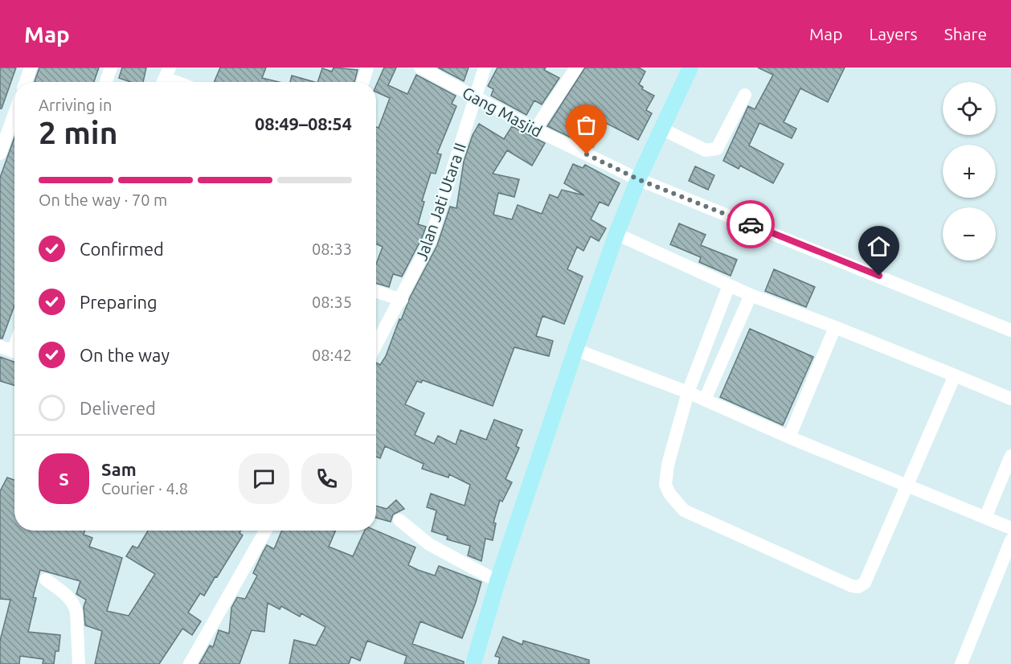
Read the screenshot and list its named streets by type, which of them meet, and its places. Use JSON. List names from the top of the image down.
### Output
{
  "streets": {
    "street": ["Gang Masjid", "Jalan Jati Utara II"]
  },
  "crossings": [
    ["Gang Masjid", "Jalan Jati Utara II"]
  ],
  "page": {
    "header": "Map",
    "nav": ["Map", "Layers", "Share"],
    "map_buttons": ["+", "−"],
    "heading": ["2 min", "Arriving in", "08:49–08:54"],
    "panel": ["Sam", "Courier · 4.8"],
    "bar": "On the way · 70 m",
    "list": [
      ["Confirmed", "08:33"],
      ["Preparing", "08:35"],
      ["On the way", "08:42"],
      "Delivered"
    ],
    "round": "S"
  }
}
